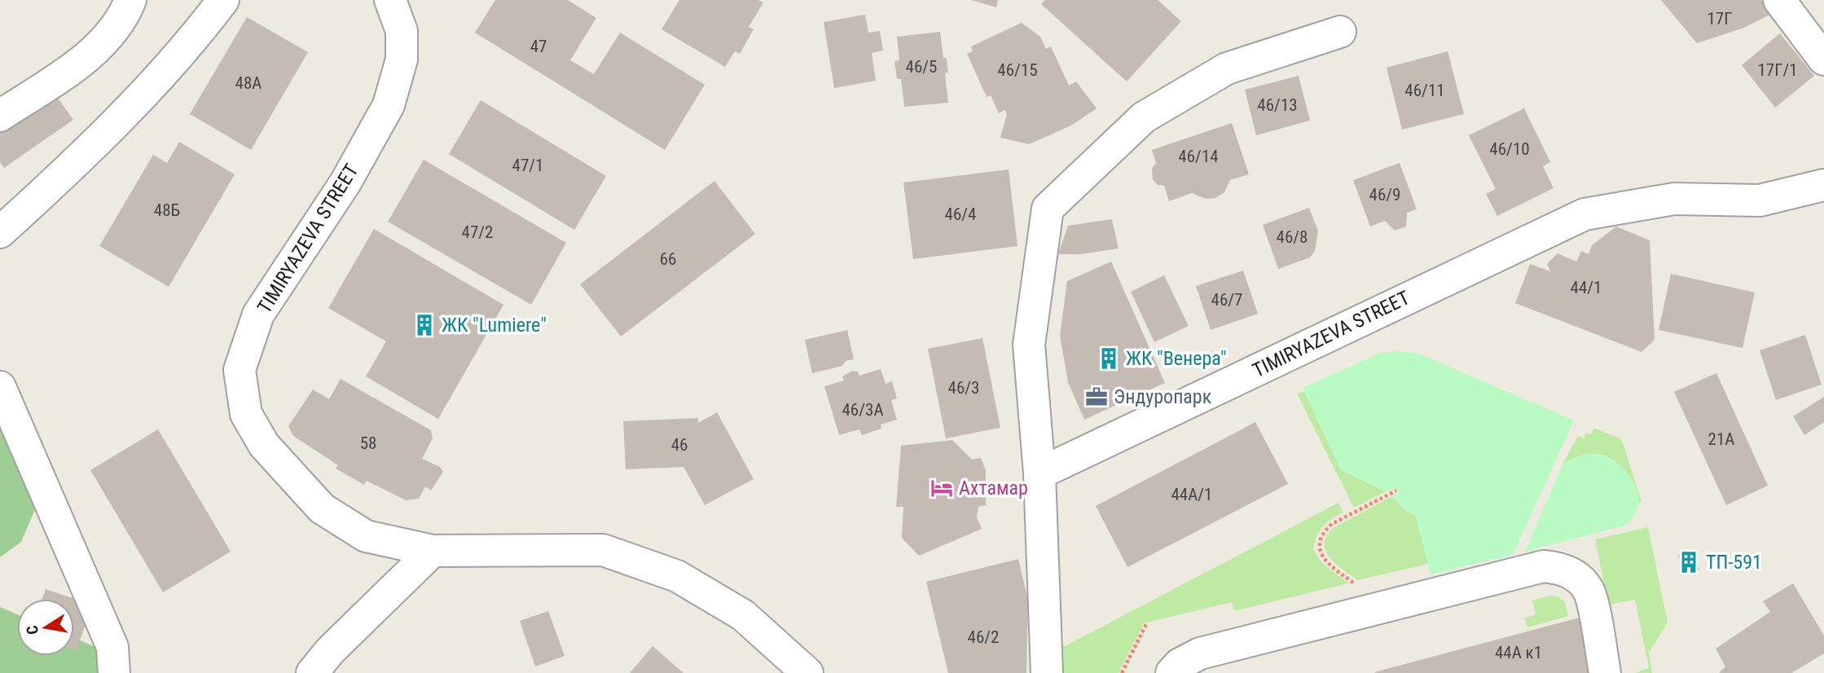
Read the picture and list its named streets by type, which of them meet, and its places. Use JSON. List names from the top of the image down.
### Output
{
  "streets": {
    "street": ["TIMIRYAZEVA STREET"]
  },
  "places": {
    "building": ["ЖК \"Lumiere\"", "ЖК \"Венера\"", "ТП-591"],
    "office": ["Эндуропарк"],
    "hotel": ["Ахтамар"]
  },
  "house_numbers": [
    "17Г",
    "47",
    "46/5",
    "46/15",
    "17Г/1",
    "48А",
    "46/11",
    "46/13",
    "46/10",
    "46/14",
    "47/1",
    "46/9",
    "48Б",
    "46/4",
    "47/2",
    "46/8",
    "66",
    "44/1",
    "46/7",
    "46/3",
    "46/3А",
    "21А",
    "58",
    "46",
    "44А/1",
    "46/2",
    "44А к1"
  ],
  "north": "left"
}
